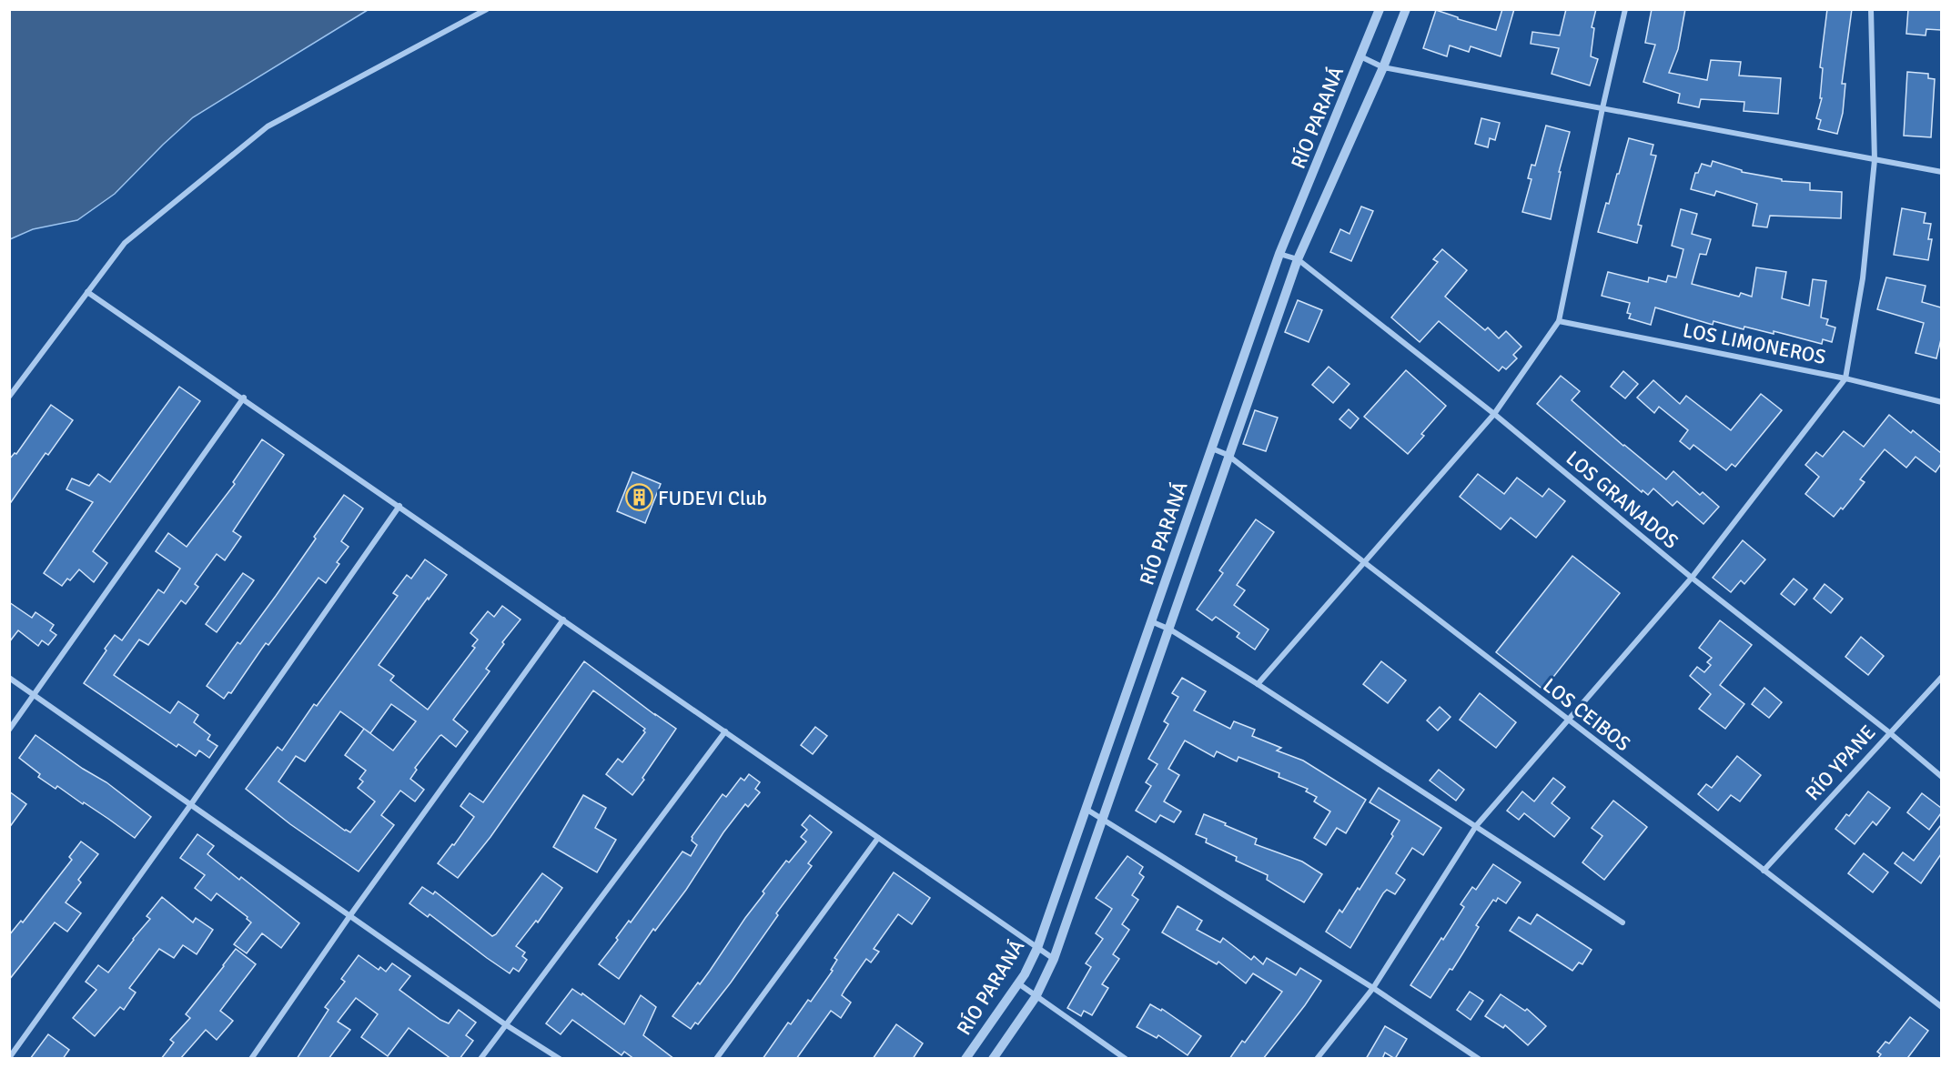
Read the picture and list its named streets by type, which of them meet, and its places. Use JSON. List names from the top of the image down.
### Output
{
  "streets": {
    "street": [
      "RÍO PARANÁ",
      "LOS LIMONEROS",
      "LOS GRANADOS",
      "LOS CEIBOS",
      "RÍO YPANE"
    ]
  },
  "crossings": [
    ["RÍO PARANÁ", "LOS GRANADOS"],
    ["RÍO PARANÁ", "LOS CEIBOS"],
    ["LOS GRANADOS", "RÍO YPANE"],
    ["LOS CEIBOS", "RÍO YPANE"]
  ],
  "places": {
    "building": ["FUDEVI Club"]
  }
}
